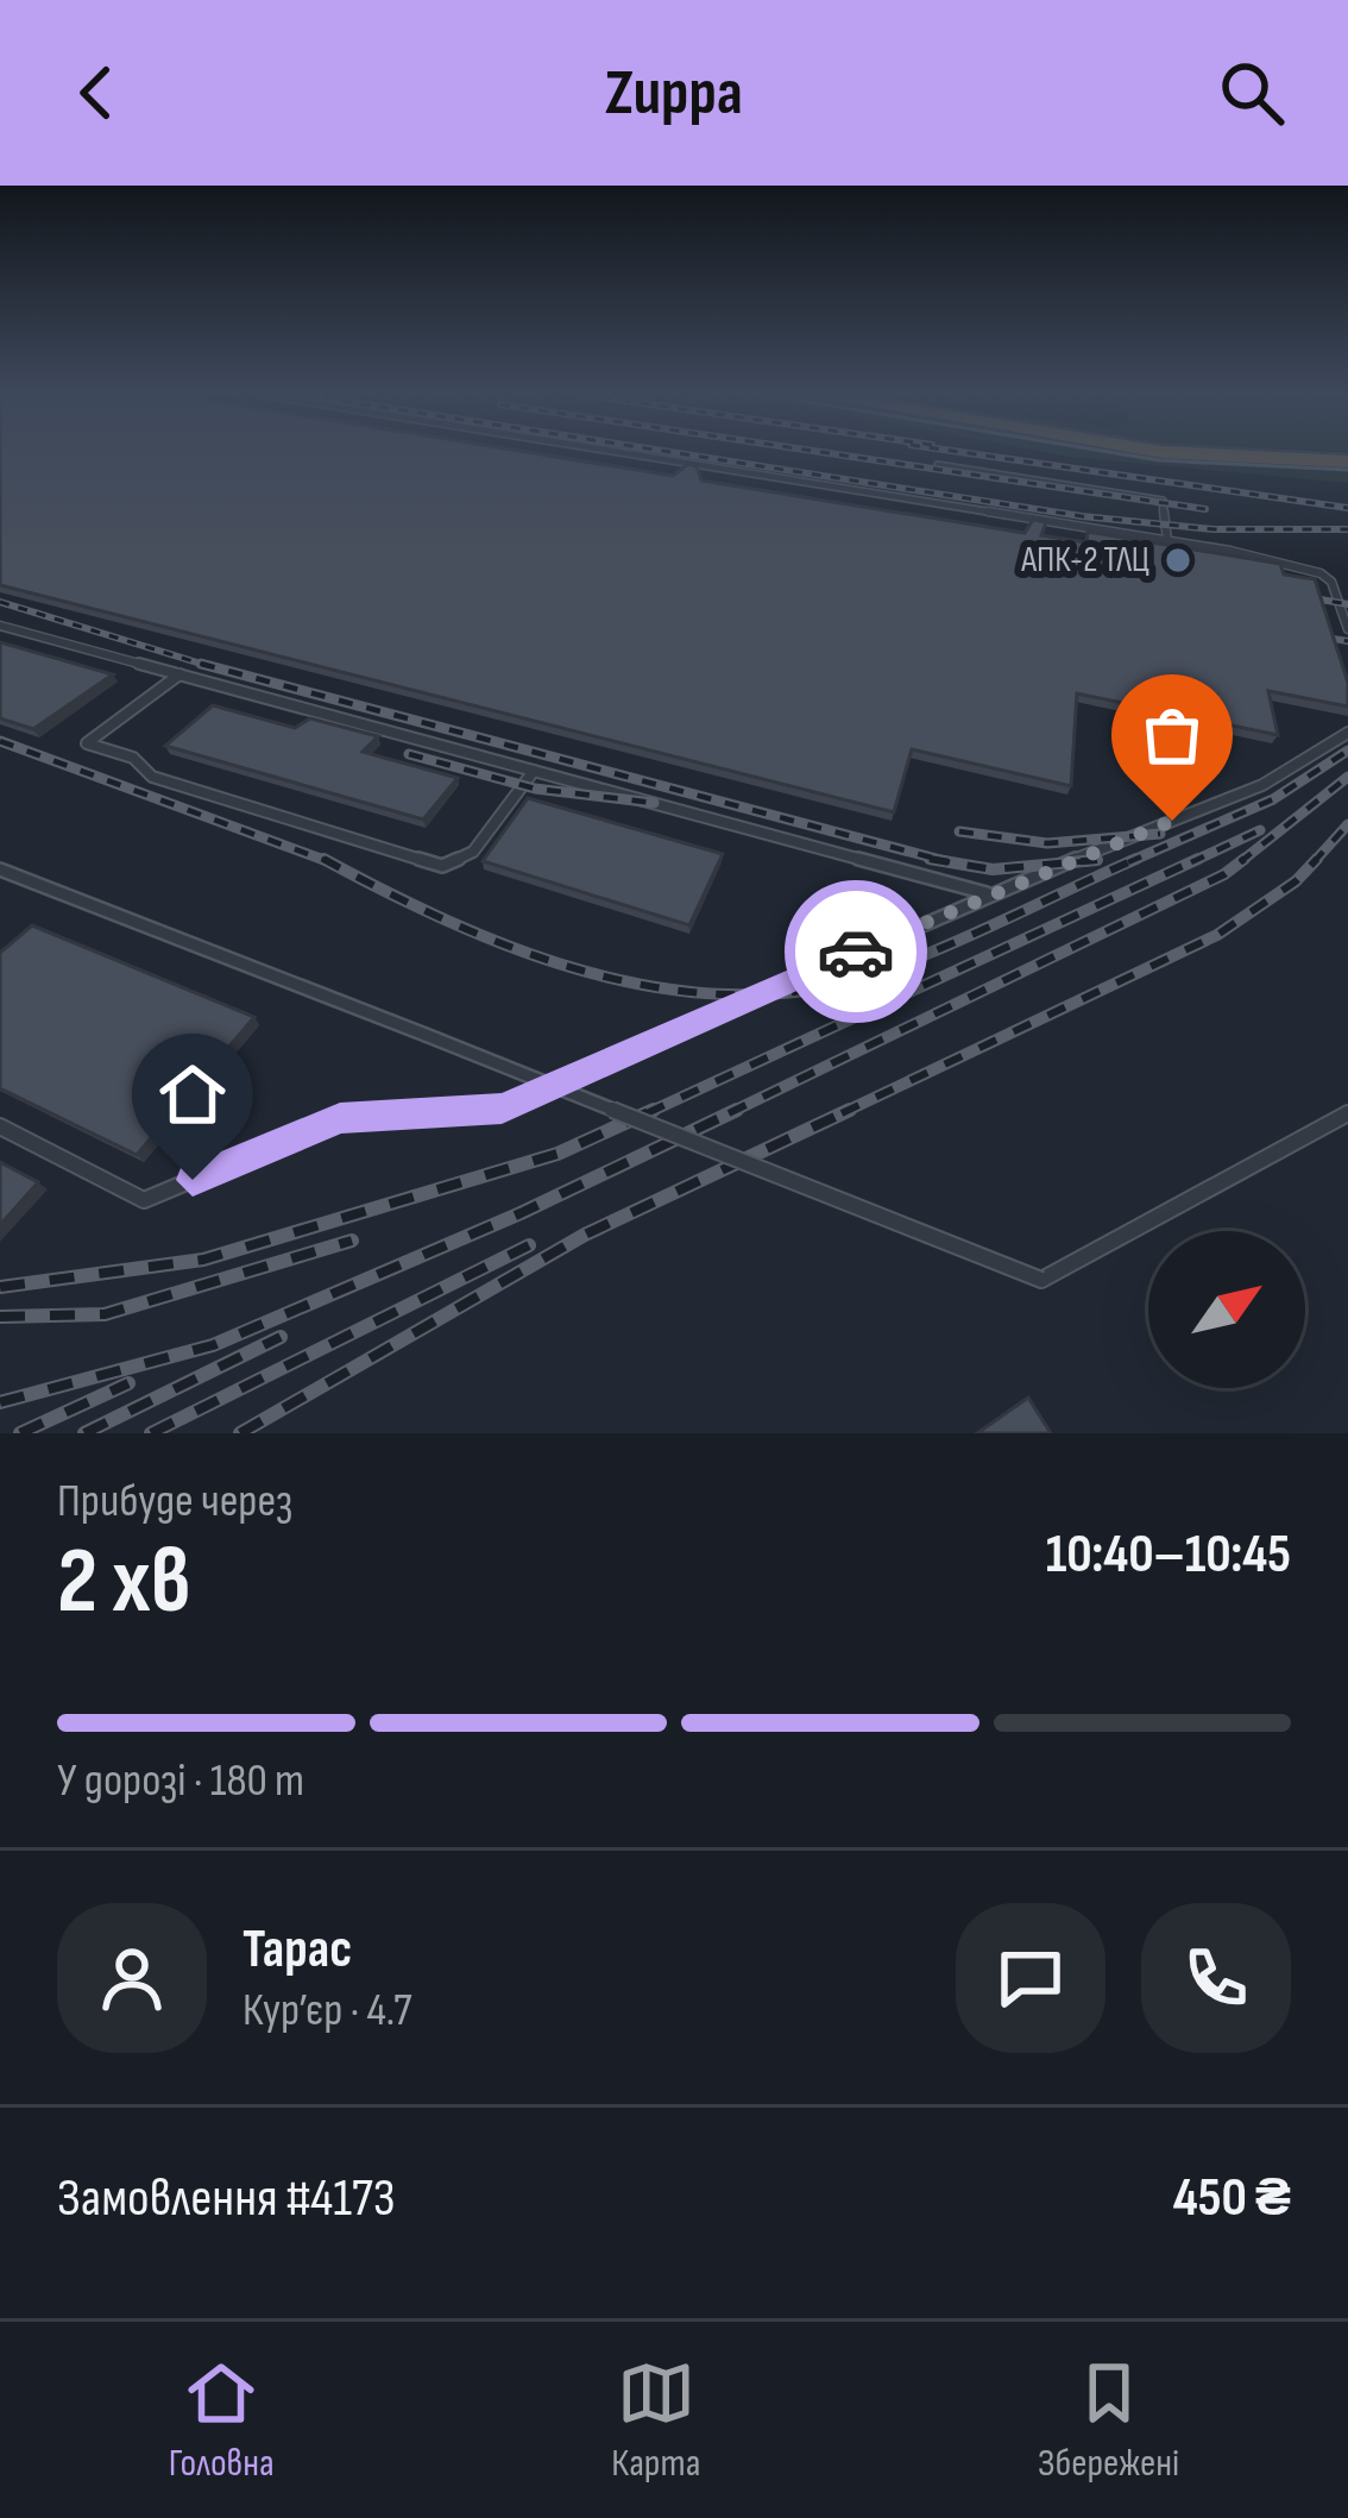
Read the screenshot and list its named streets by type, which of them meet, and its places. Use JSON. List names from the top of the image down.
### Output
{
  "places": ["АПК-2 ТЛЦ"],
  "north": "top right",
  "page": {
    "header": "Zuppa",
    "heading": ["2 хв", "Прибуде через", "10:40–10:45"],
    "panel": [
      "Тарас",
      "Кур’єр · 4.7",
      "Замовлення #4173",
      "450 ₴"
    ],
    "bar": "У дорозі · 180 m",
    "tabs": ["Головна", "Карта", "Збережені"]
  }
}
